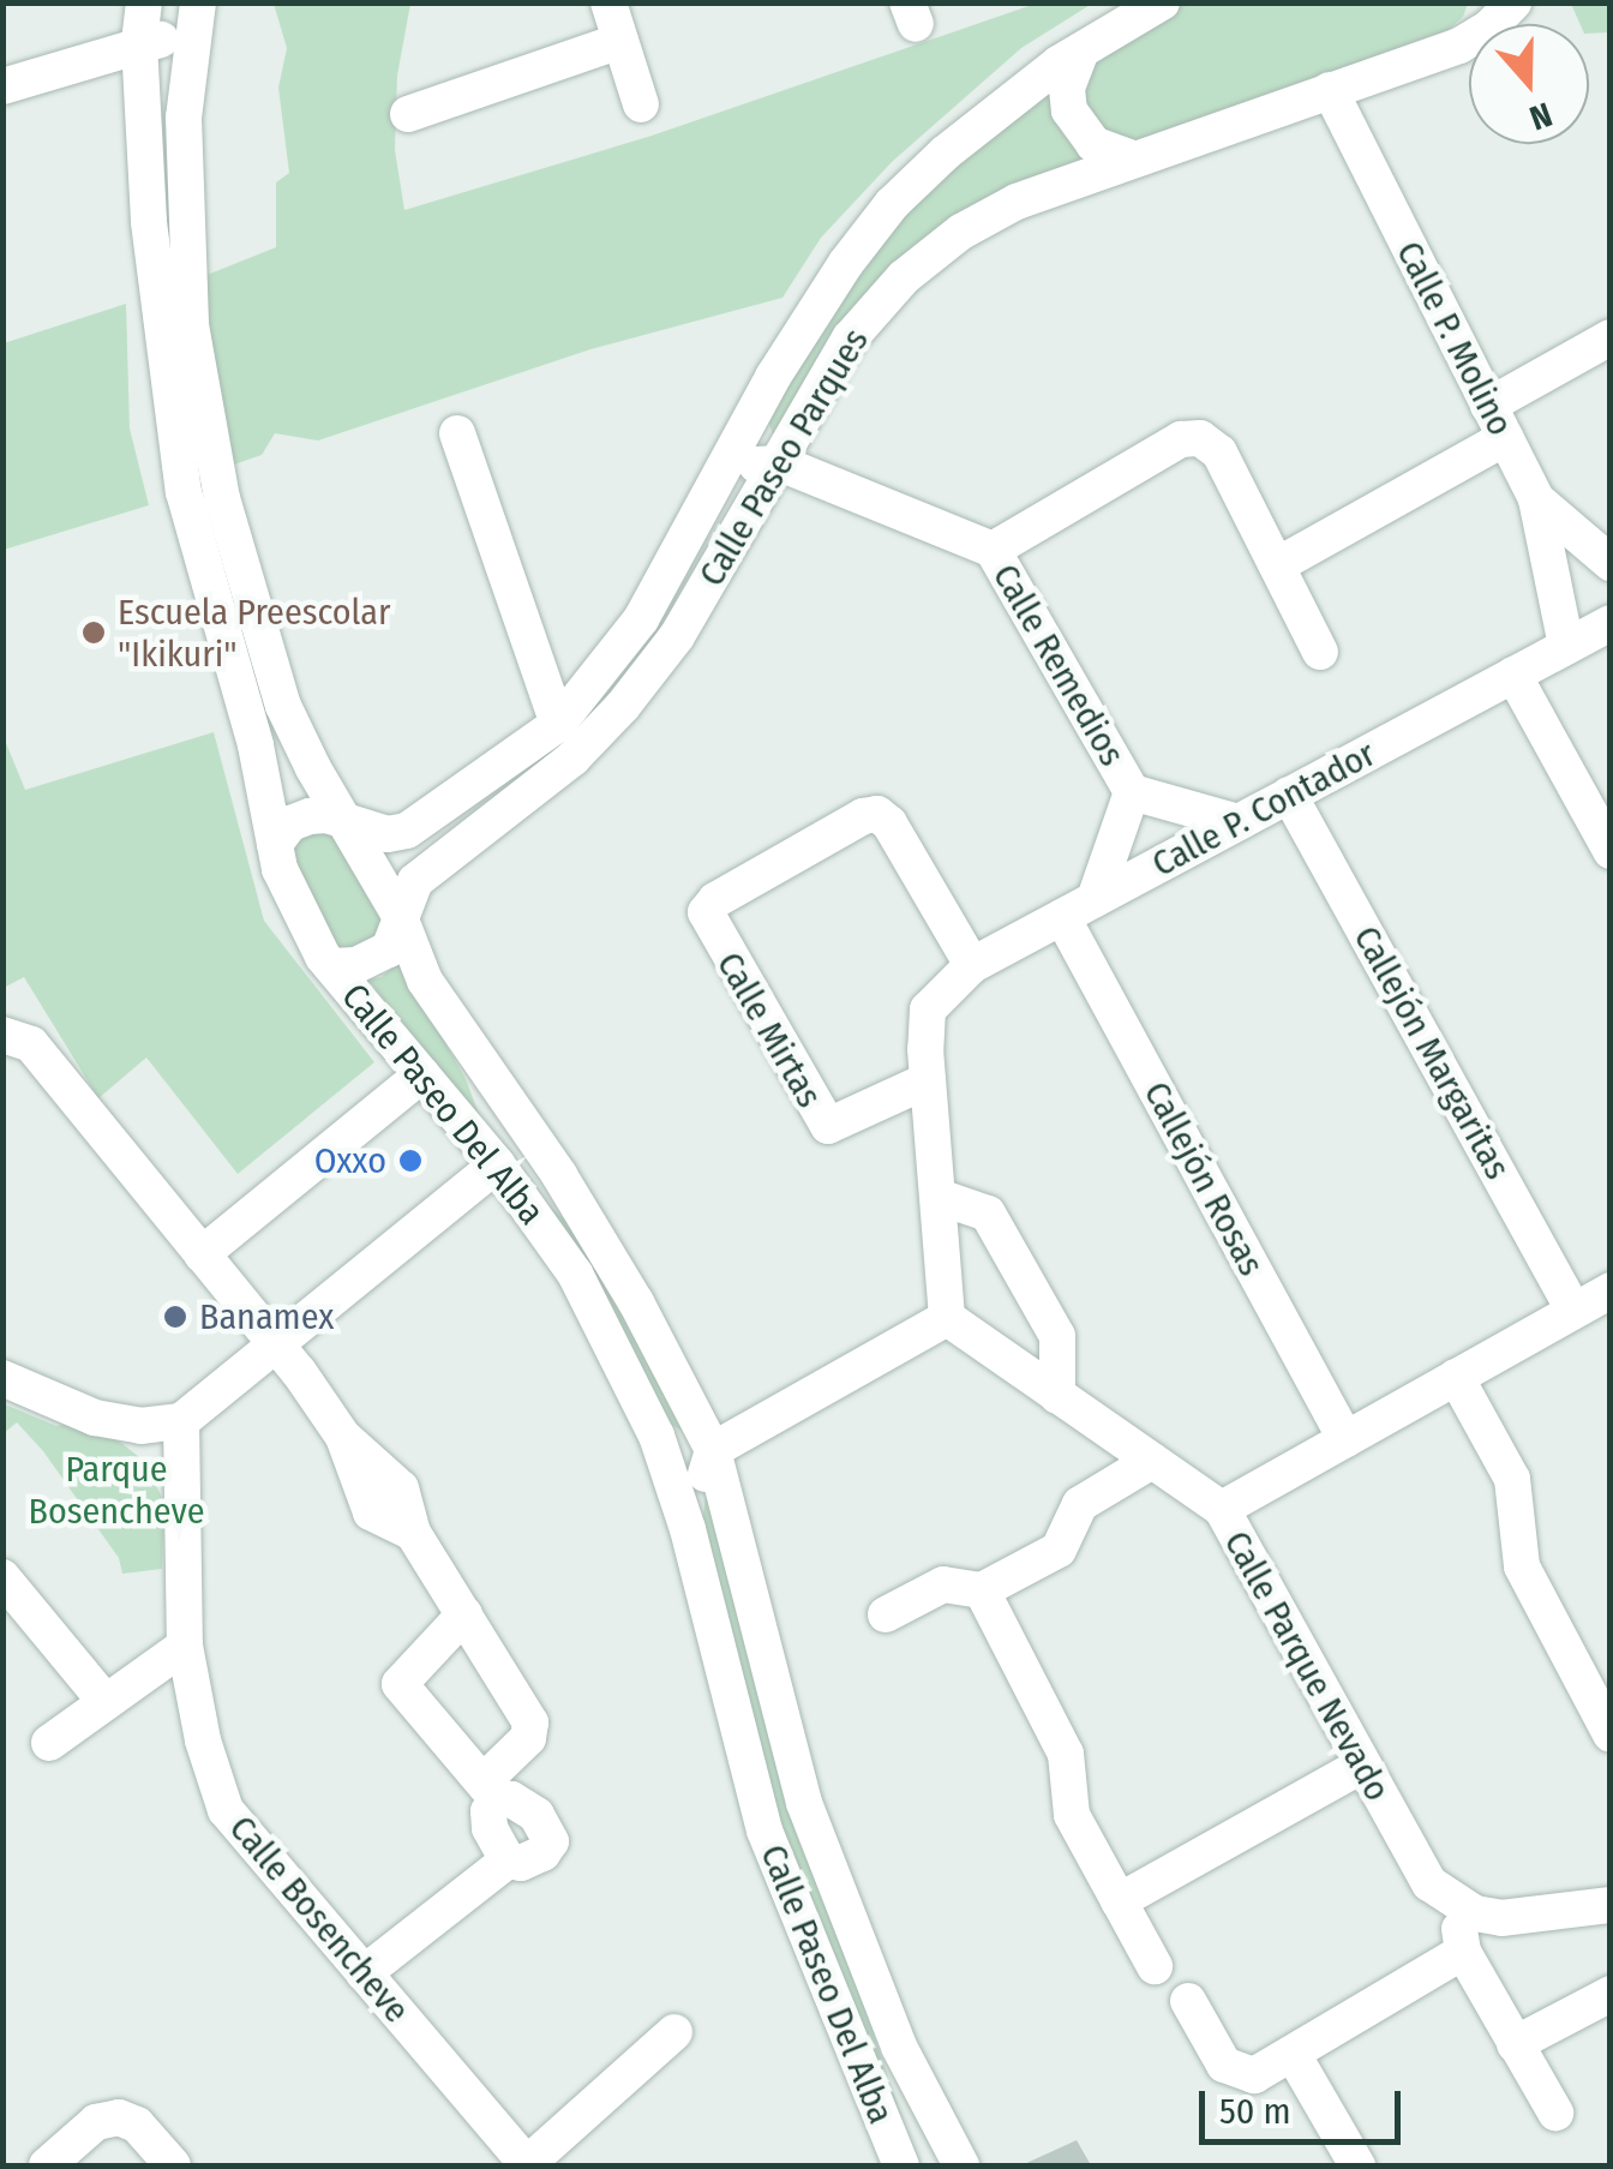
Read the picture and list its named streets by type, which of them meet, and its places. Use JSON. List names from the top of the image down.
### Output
{
  "streets": {
    "street": [
      "Calle P. Molino",
      "Calle Paseo Parques",
      "Calle Remedios",
      "Calle P. Contador",
      "Calle Mirtas",
      "Callejón Margaritas",
      "Calle Paseo Del Alba",
      "Callejón Rosas",
      "Calle Parque Nevado",
      "Calle Bosencheve"
    ]
  },
  "crossings": [
    ["Calle P. Molino", "Calle Paseo Parques"],
    ["Calle Paseo Parques", "Calle Remedios"],
    ["Calle Paseo Parques", "Calle Paseo Del Alba"],
    ["Calle Remedios", "Calle P. Contador"],
    ["Calle P. Contador", "Calle Mirtas"],
    ["Calle P. Contador", "Callejón Margaritas"],
    ["Calle P. Contador", "Callejón Rosas"]
  ],
  "parks": ["Parque Bosencheve"],
  "places": ["Escuela Preescolar \"Ikikuri\"", "Oxxo", "Banamex"],
  "scale_bar": "50 m",
  "north": "bottom"
}
